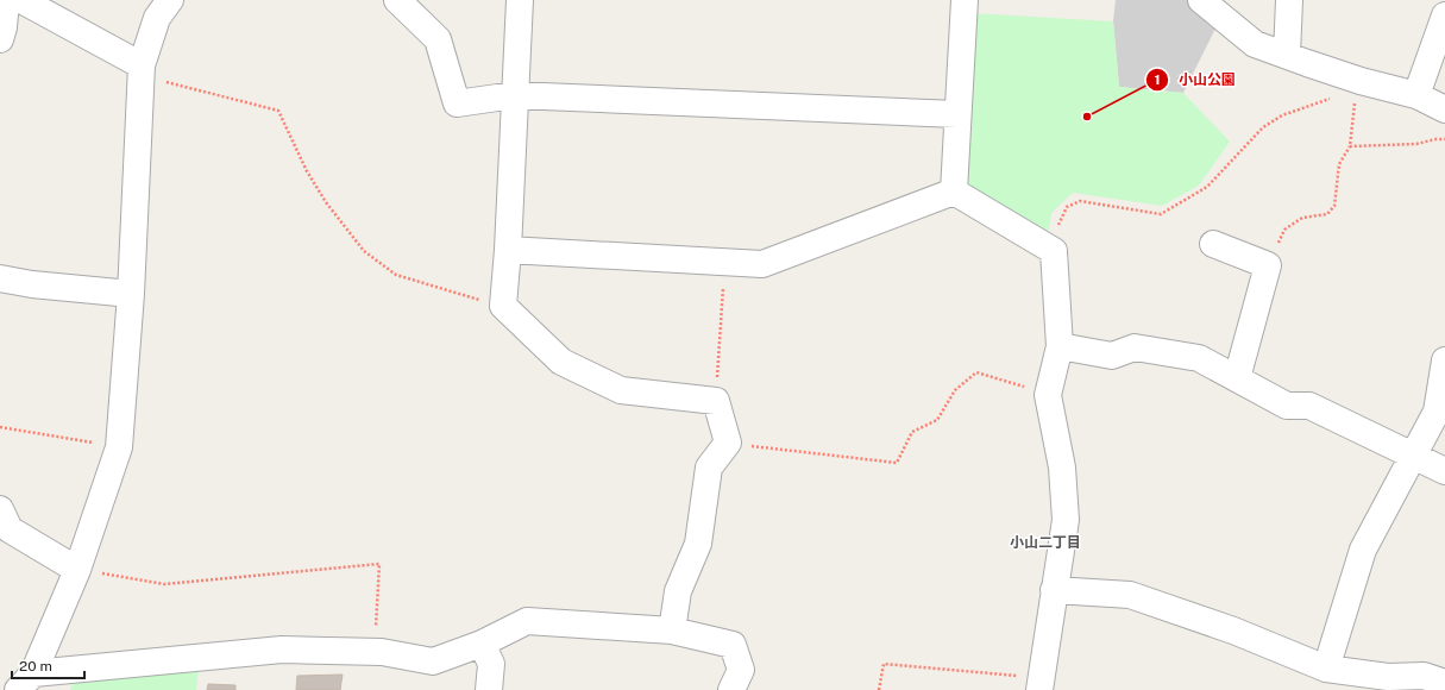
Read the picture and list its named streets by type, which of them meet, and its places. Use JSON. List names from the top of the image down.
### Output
{
  "districts": ["小山二丁目"],
  "places": ["小山公園"],
  "scale_bar": "20 m"
}
